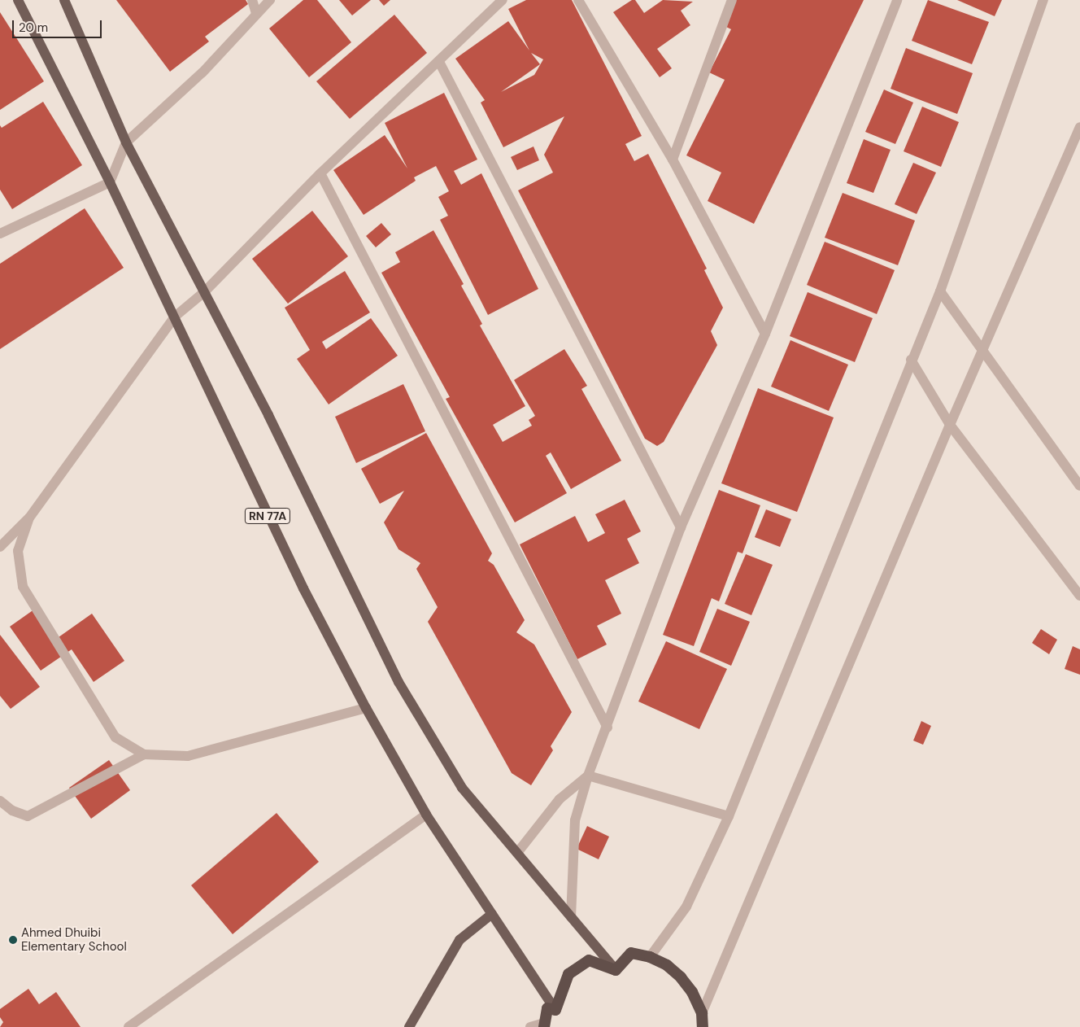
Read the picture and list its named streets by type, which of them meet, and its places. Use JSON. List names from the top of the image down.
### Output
{
  "streets": {
    "main road": ["RN 77A"]
  },
  "places": ["Ahmed Dhuibi Elementary School"],
  "scale_bar": "20 m"
}
